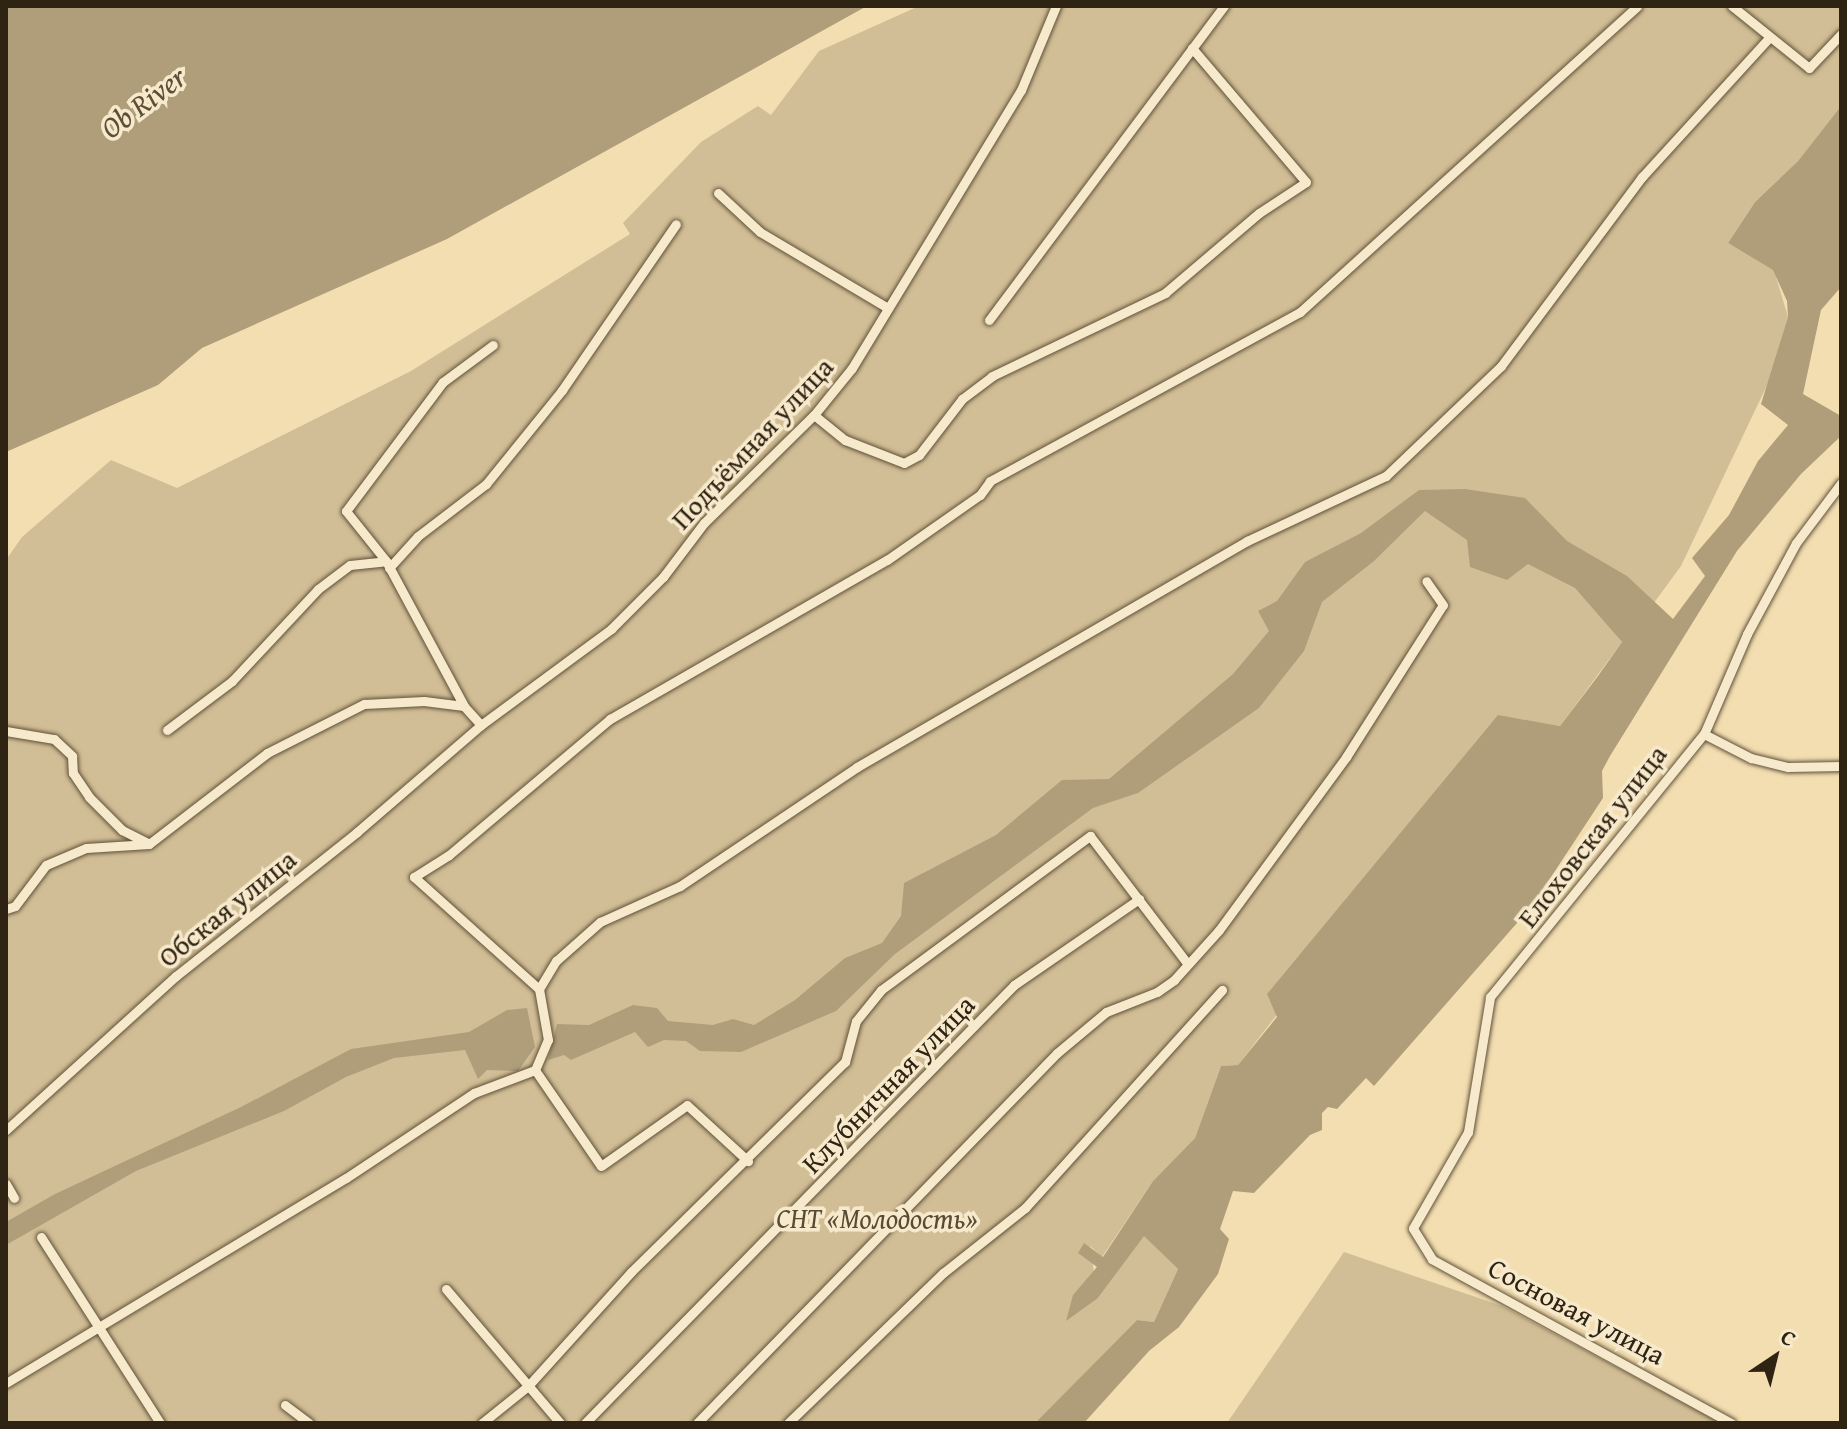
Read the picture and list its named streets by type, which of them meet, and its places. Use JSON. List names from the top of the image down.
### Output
{
  "streets": {
    "street": [
      "Подъёмная улица",
      "Елоховская улица",
      "Обская улица",
      "Клубничная улица",
      "Сосновая улица"
    ]
  },
  "crossings": [
    ["Подъёмная улица", "Обская улица"],
    ["Елоховская улица", "Сосновая улица"]
  ],
  "water": ["Ob River"],
  "parks": ["СНТ «Молодость»"],
  "north": "top right"
}
